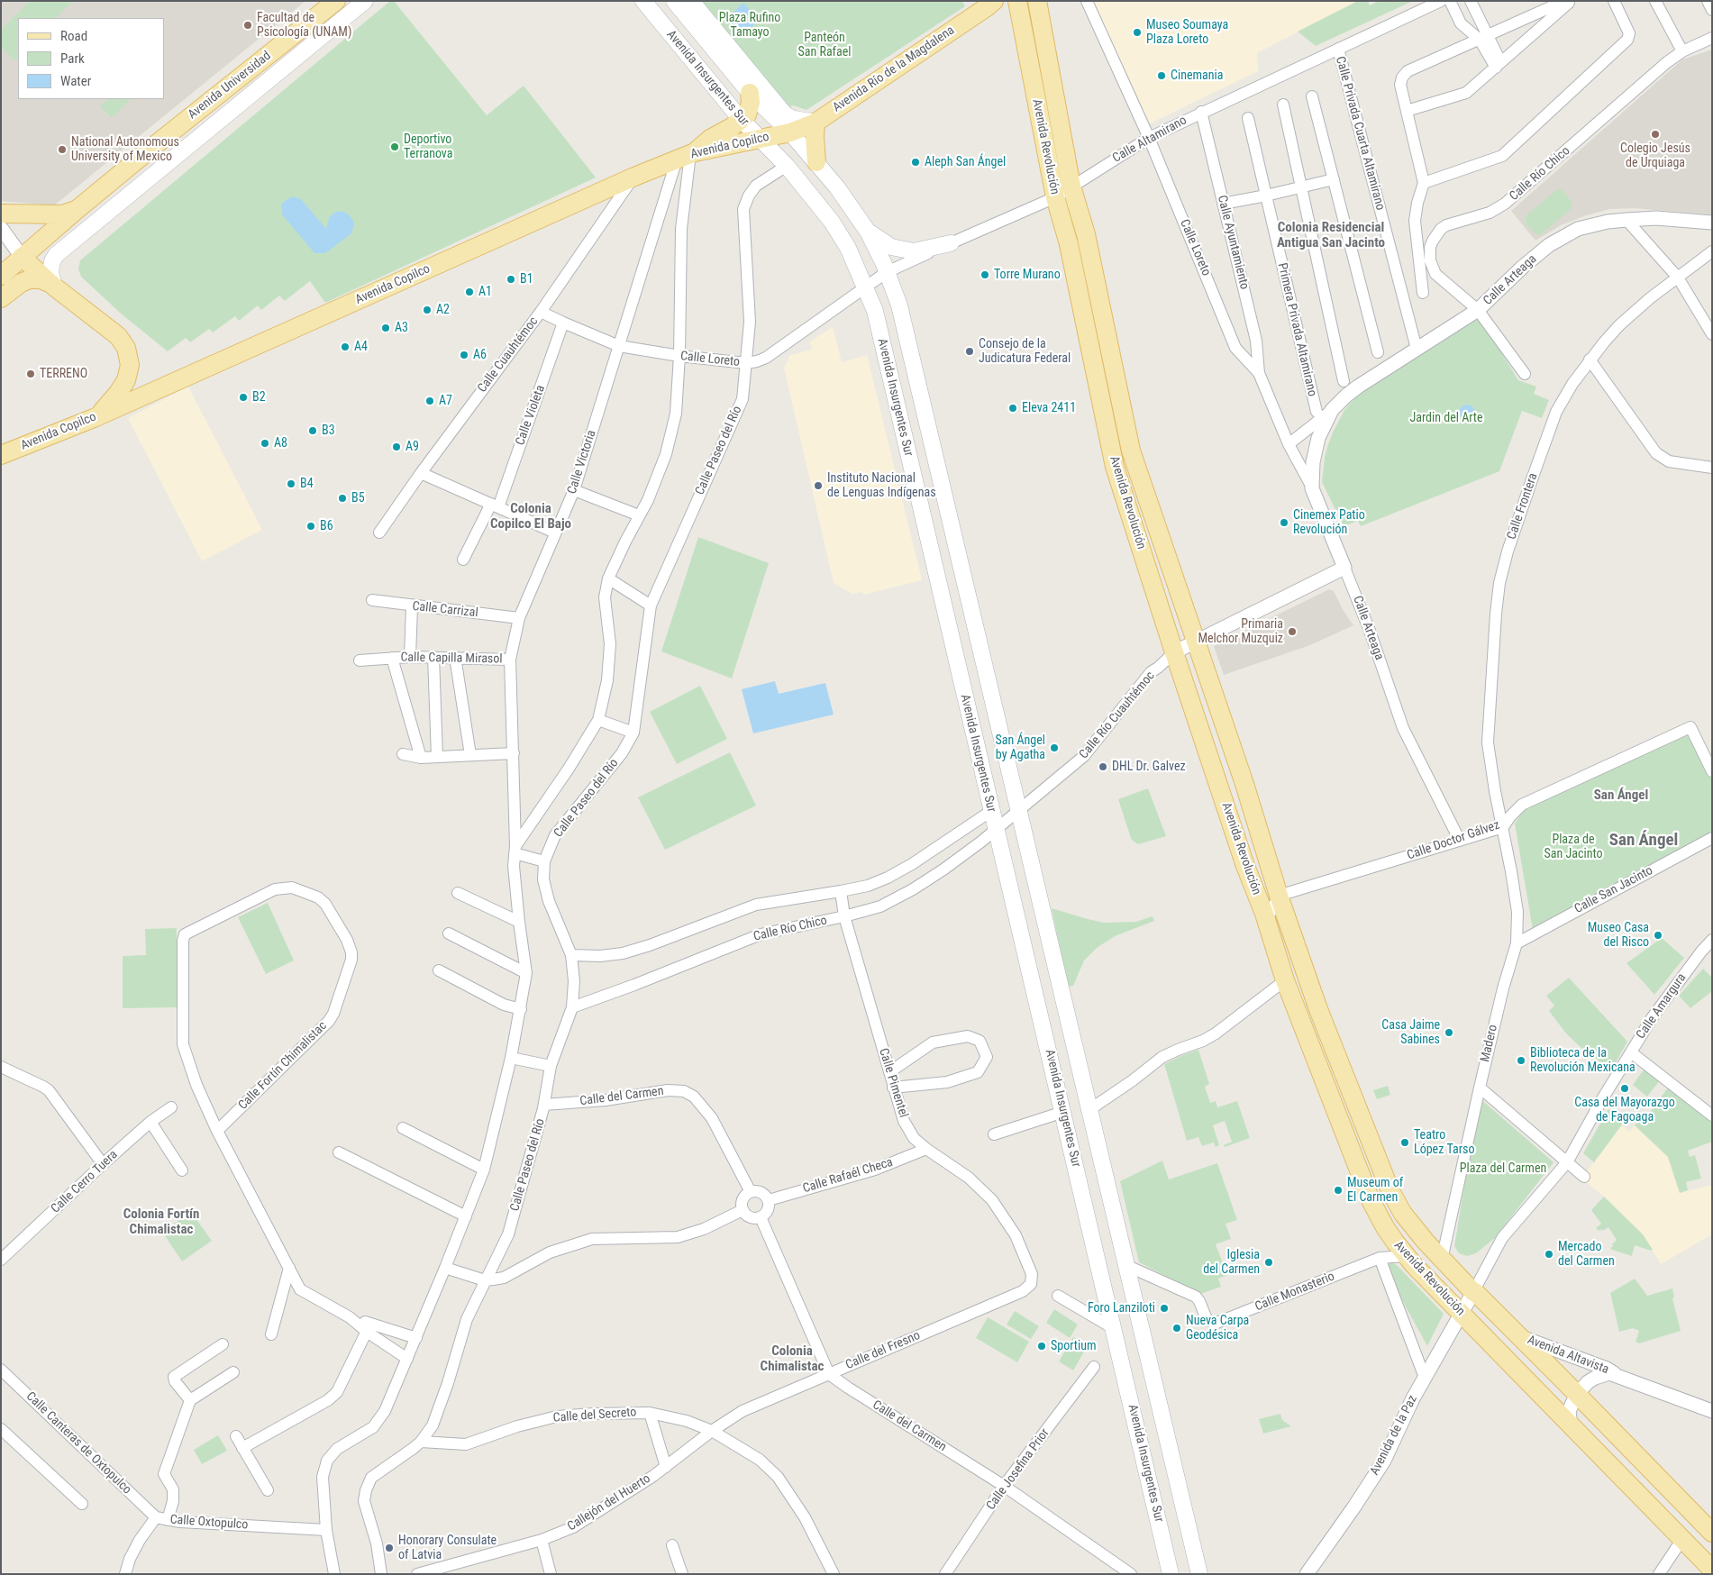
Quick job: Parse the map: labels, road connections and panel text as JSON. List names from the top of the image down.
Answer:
{
  "streets": {
    "main road": [
      "Avenida Río de la Magdalena",
      "Avenida Insurgentes Sur",
      "Avenida Universidad",
      "Avenida Copilco",
      "Avenida Revolución"
    ],
    "street": [
      "Calle Privada Cuarta Altamirano",
      "Calle Altamirano",
      "Calle Río Chico",
      "Calle Ayuntamiento",
      "Calle Loreto",
      "Calle Arteaga",
      "Primera Privada Altamirano",
      "Calle Cuauhtémoc",
      "Calle Violeta",
      "Calle Paseo del Río",
      "Calle Victoria",
      "Calle Frontera",
      "Calle Carrizal",
      "Calle Capilla Mirasol",
      "Calle Río Cuauhtémoc",
      "Calle Doctor Gálvez",
      "Calle San Jacinto",
      "Calle Amargura",
      "Madero",
      "Calle Fortín Chimalistac",
      "Calle Pimentel",
      "Calle del Carmen",
      "Calle Rafaél Checa",
      "Calle Cerro Tuera",
      "Calle Monasterio",
      "Calle del Fresno",
      "Avenida Altavista",
      "Calle del Secreto",
      "Avenida de la Paz",
      "Calle Canteras de Oxtopulco",
      "Calle Josefina Prior",
      "Callejón del Huerto",
      "Calle Oxtopulco"
    ]
  },
  "crossings": [
    ["Avenida Río de la Magdalena", "Avenida Insurgentes Sur"],
    ["Avenida Río de la Magdalena", "Avenida Copilco"],
    ["Avenida Insurgentes Sur", "Calle Altamirano"],
    ["Avenida Insurgentes Sur", "Avenida Copilco"],
    ["Avenida Insurgentes Sur", "Calle Río Chico"],
    ["Avenida Insurgentes Sur", "Calle Loreto"],
    ["Avenida Insurgentes Sur", "Calle Paseo del Río"],
    ["Avenida Insurgentes Sur", "Calle Río Cuauhtémoc"],
    ["Avenida Insurgentes Sur", "Calle Monasterio"],
    ["Calle Privada Cuarta Altamirano", "Calle Altamirano"],
    ["Calle Privada Cuarta Altamirano", "Calle Arteaga"],
    ["Calle Altamirano", "Avenida Revolución"],
    ["Calle Altamirano", "Calle Ayuntamiento"],
    ["Calle Altamirano", "Calle Loreto"],
    ["Avenida Copilco", "Calle Cuauhtémoc"],
    ["Avenida Copilco", "Calle Victoria"],
    ["Avenida Revolución", "Calle Río Cuauhtémoc"],
    ["Avenida Revolución", "Calle Doctor Gálvez"],
    ["Avenida Revolución", "Calle Amargura"],
    ["Avenida Revolución", "Madero"],
    ["Avenida Revolución", "Calle Monasterio"],
    ["Avenida Revolución", "Avenida Altavista"],
    ["Avenida Revolución", "Avenida de la Paz"],
    ["Calle Río Chico", "Calle Arteaga"],
    ["Calle Río Chico", "Calle Paseo del Río"],
    ["Calle Río Chico", "Calle Río Cuauhtémoc"],
    ["Calle Río Chico", "Calle Pimentel"],
    ["Calle Ayuntamiento", "Calle Loreto"],
    ["Calle Loreto", "Calle Arteaga"],
    ["Calle Loreto", "Calle Cuauhtémoc"],
    ["Calle Loreto", "Calle Violeta"],
    ["Calle Loreto", "Calle Paseo del Río"],
    ["Calle Loreto", "Calle Victoria"],
    ["Calle Arteaga", "Calle Río Cuauhtémoc"],
    ["Calle Arteaga", "Calle Doctor Gálvez"],
    ["Calle Paseo del Río", "Calle del Carmen"],
    ["Calle Paseo del Río", "Calle del Secreto"],
    ["Calle Victoria", "Calle Carrizal"],
    ["Calle Victoria", "Calle Capilla Mirasol"],
    ["Calle Frontera", "Calle Doctor Gálvez"],
    ["Calle Frontera", "Madero"],
    ["Calle Doctor Gálvez", "Madero"],
    ["Calle San Jacinto", "Madero"],
    ["Calle Amargura", "Avenida de la Paz"],
    ["Calle Pimentel", "Calle Rafaél Checa"],
    ["Calle Pimentel", "Calle del Fresno"],
    ["Calle del Carmen", "Calle Rafaél Checa"],
    ["Calle del Carmen", "Calle del Fresno"],
    ["Calle del Carmen", "Calle Josefina Prior"],
    ["Calle del Fresno", "Calle del Secreto"],
    ["Calle del Fresno", "Callejón del Huerto"],
    ["Calle del Secreto", "Callejón del Huerto"],
    ["Calle Canteras de Oxtopulco", "Calle Oxtopulco"]
  ],
  "districts": [
    "Colonia Residencial Antigua San Jacinto",
    "Colonia Copilco El Bajo",
    "San Ángel",
    "San Ángel",
    "Colonia Fortín Chimalistac",
    "Colonia Chimalistac"
  ],
  "parks": [
    "Plaza Rufino Tamayo",
    "Panteón San Rafael",
    "Jardin del Arte",
    "Plaza de San Jacinto",
    "Plaza del Carmen"
  ],
  "places": [
    "Facultad de Psicología (UNAM)",
    "Museo Soumaya Plaza Loreto",
    "Cinemania",
    "Colegio Jesús de Urquiaga",
    "Deportivo Terranova",
    "National Autonomous University of Mexico",
    "Aleph San Ángel",
    "Torre Murano",
    "B1",
    "A1",
    "A2",
    "A3",
    "A4",
    "Consejo de la Judicatura Federal",
    "A6",
    "TERRENO",
    "B2",
    "A7",
    "Eleva 2411",
    "B3",
    "A8",
    "A9",
    "B4",
    "Instituto Nacional de Lenguas Indígenas",
    "B5",
    "Cinemex Patio Revolución",
    "B6",
    "Primaria Melchor Muzquiz",
    "San Ángel by Agatha",
    "DHL Dr. Galvez",
    "Museo Casa del Risco",
    "Casa Jaime Sabines",
    "Biblioteca de la Revolución Mexicana",
    "Casa del Mayorazgo de Fagoaga",
    "Teatro López Tarso",
    "Museum of El Carmen",
    "Mercado del Carmen",
    "Iglesia del Carmen",
    "Foro Lanziloti",
    "Nueva Carpa Geodésica",
    "Sportium",
    "Honorary Consulate of Latvia"
  ],
  "legend": ["Road", "Park", "Water"]
}
